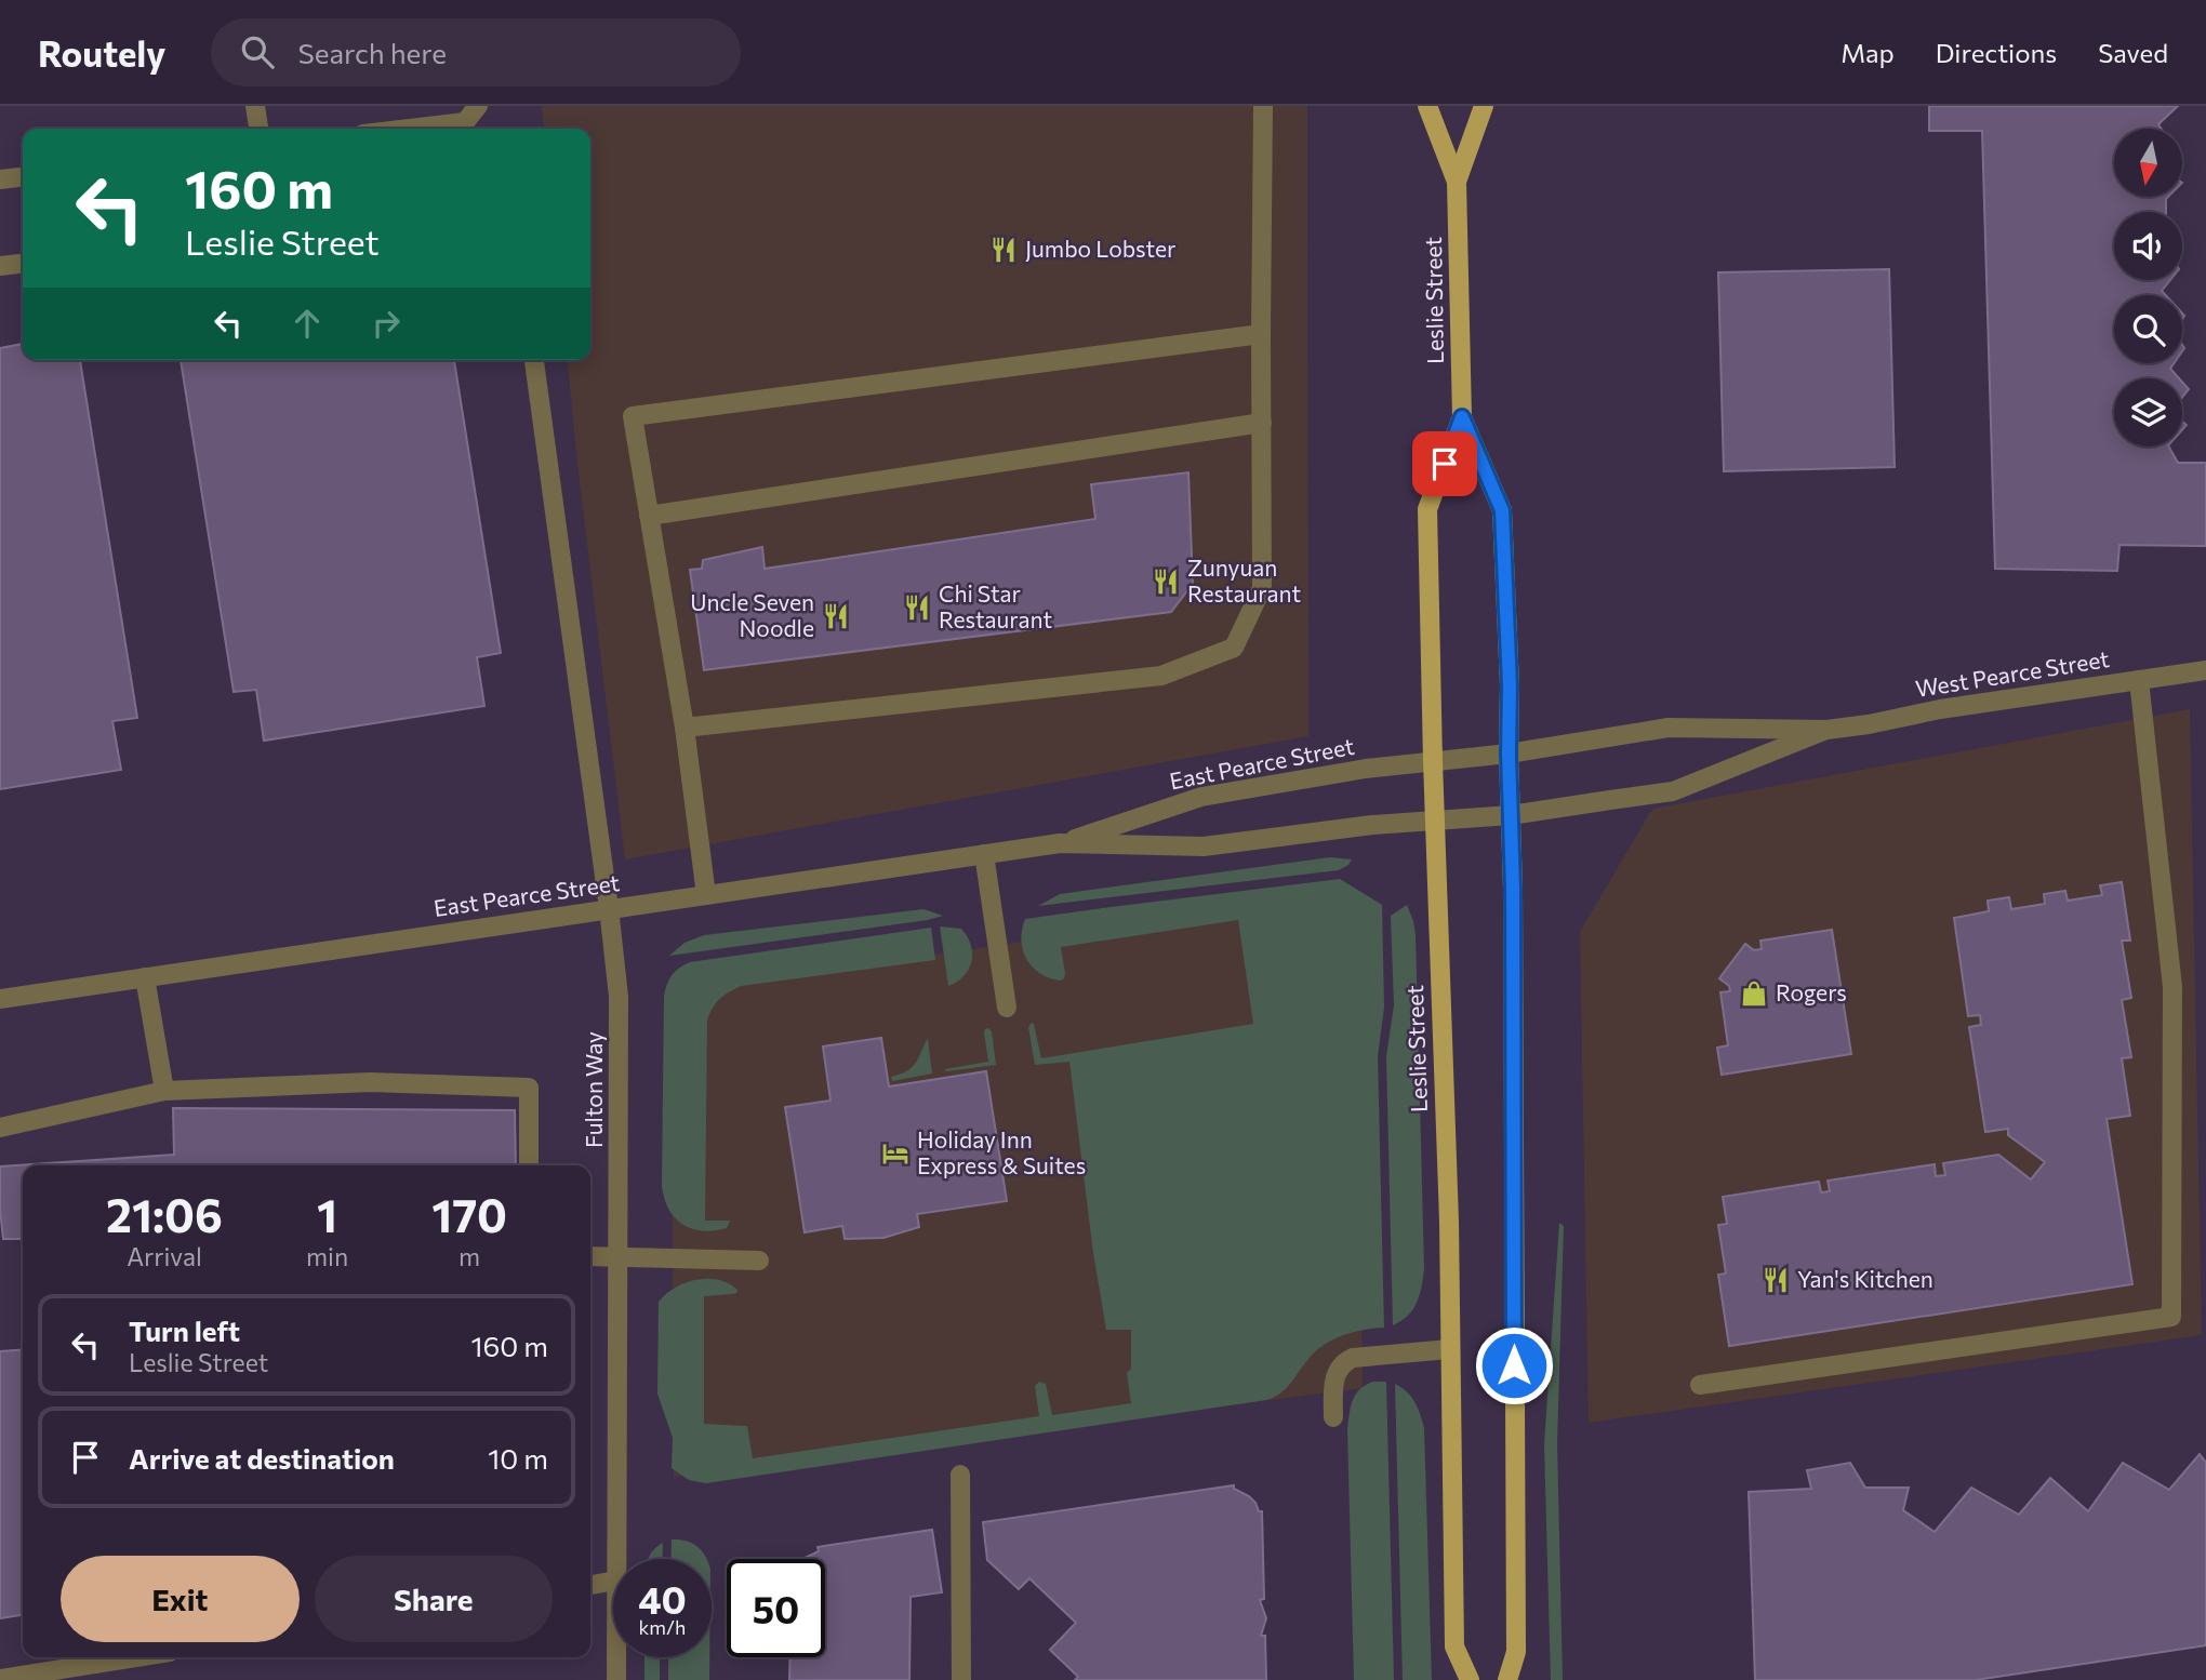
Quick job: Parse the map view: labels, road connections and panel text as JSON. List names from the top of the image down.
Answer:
{
  "streets": {
    "main road": ["Leslie Street"],
    "street": ["West Pearce Street", "East Pearce Street", "Fulton Way"]
  },
  "crossings": [
    ["Leslie Street", "West Pearce Street"],
    ["Leslie Street", "East Pearce Street"],
    ["West Pearce Street", "East Pearce Street"],
    ["East Pearce Street", "Fulton Way"]
  ],
  "places": {
    "restaurant": [
      "Jumbo Lobster",
      "Zunyuan Restaurant",
      "Chi Star Restaurant",
      "Uncle Seven Noodle",
      "Yan's Kitchen"
    ],
    "shop": ["Rogers"],
    "hotel": ["Holiday Inn Express & Suites"]
  },
  "north": "bottom",
  "page": {
    "header": "Routely",
    "search": "Search here",
    "nav": ["Map", "Directions", "Saved"],
    "turn": ["160 m", "Leslie Street"],
    "eta": [
      "21:06",
      "Arrival",
      "1",
      "min",
      "170",
      "m"
    ],
    "list": [
      {
        "name": "Turn left",
        "note": "Leslie Street",
        "value": "160 m"
      },
      {
        "name": "Arrive at destination",
        "value": "10 m"
      }
    ],
    "buttons": ["Exit", "Share"],
    "speed": "40 km/h",
    "limit": "50"
  }
}
